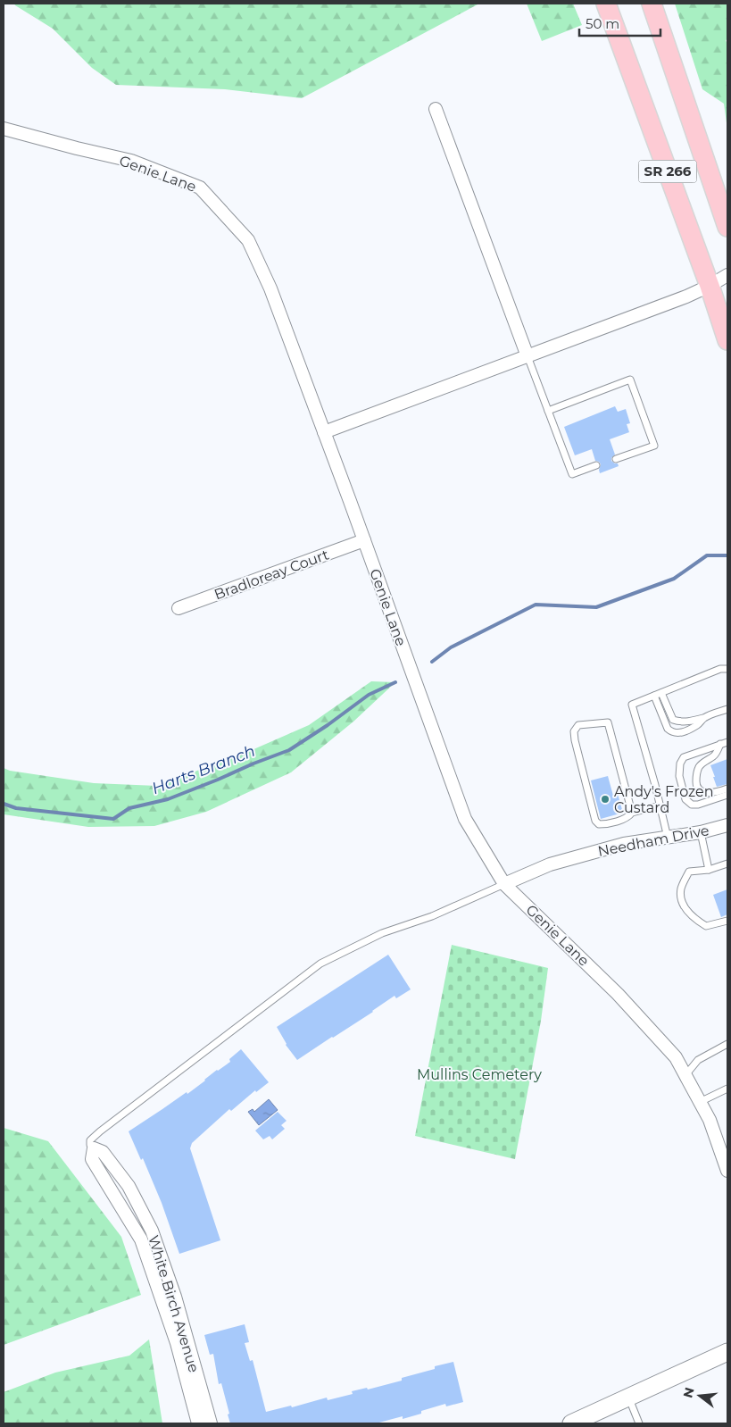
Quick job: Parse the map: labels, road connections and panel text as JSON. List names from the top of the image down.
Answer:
{
  "streets": {
    "main road": ["SR 266"],
    "street": [
      "Genie Lane",
      "Bradloreay Court",
      "Needham Drive",
      "White Birch Avenue"
    ]
  },
  "crossings": [
    ["Genie Lane", "Bradloreay Court"],
    ["Genie Lane", "Needham Drive"]
  ],
  "water": ["Harts Branch"],
  "parks": ["Mullins Cemetery"],
  "places": ["Andy's Frozen Custard"],
  "scale_bar": "50 m",
  "north": "left"
}
